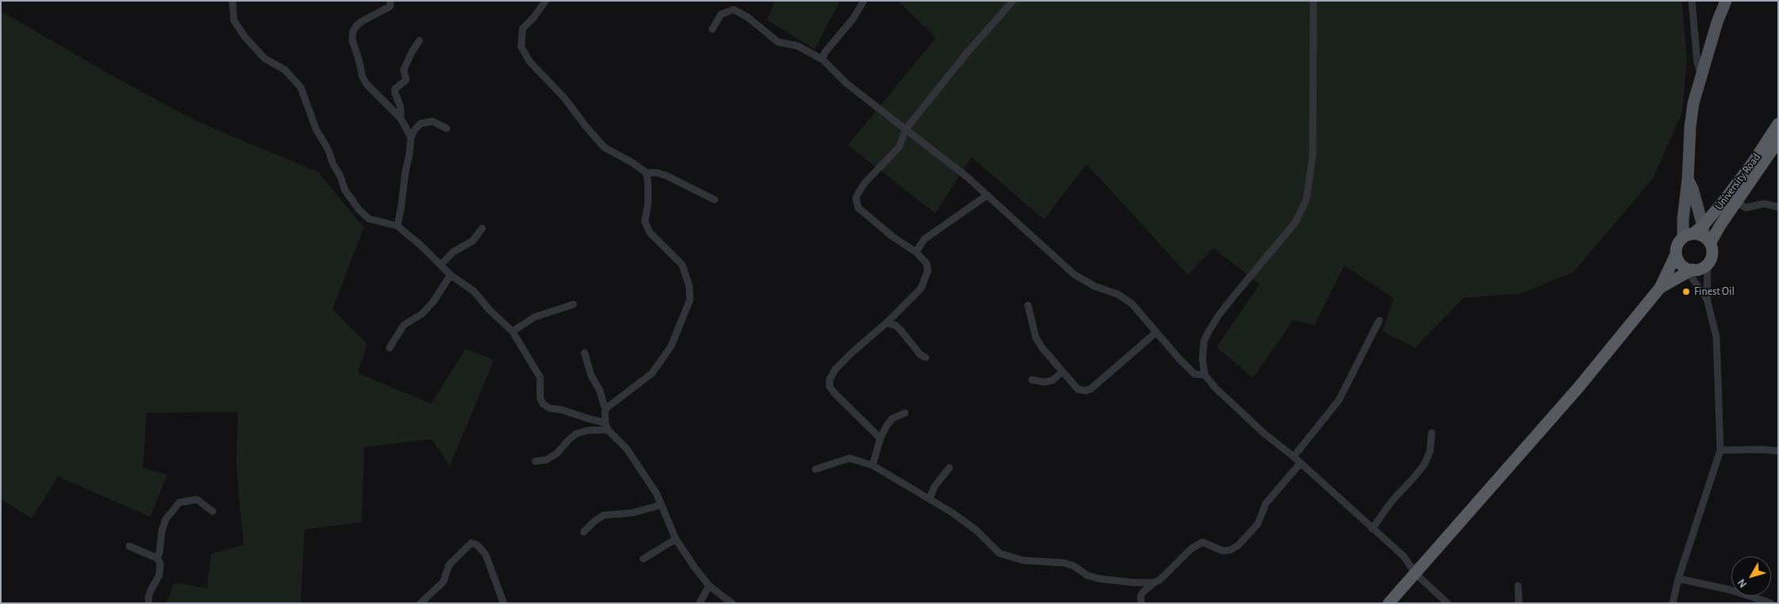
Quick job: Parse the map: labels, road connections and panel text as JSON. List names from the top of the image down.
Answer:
{
  "streets": {
    "highway": ["University Road"]
  },
  "places": ["Finest Oil"],
  "north": "bottom left"
}
